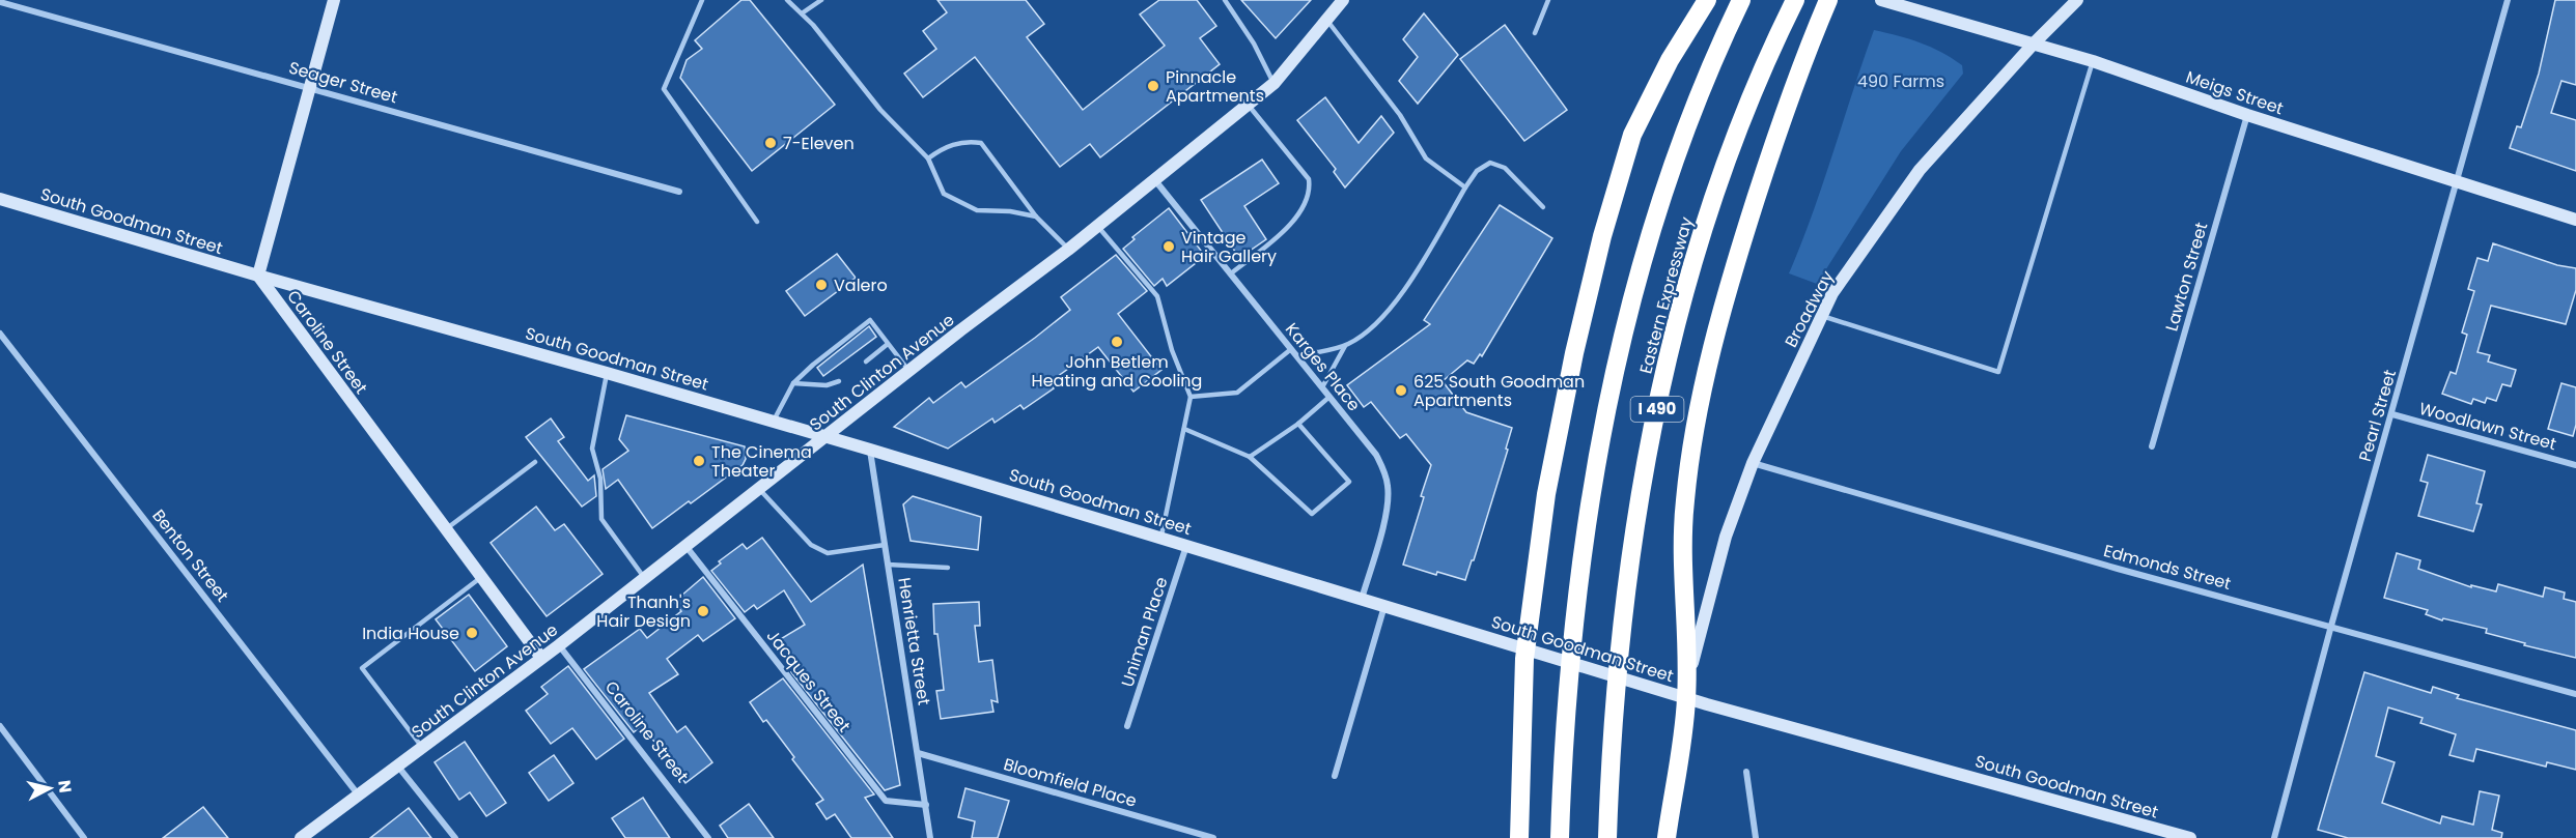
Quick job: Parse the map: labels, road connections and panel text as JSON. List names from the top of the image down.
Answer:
{
  "streets": {
    "highway": ["Eastern Expressway", "I 490"],
    "street": [
      "Seager Street",
      "Meigs Street",
      "South Goodman Street",
      "Lawton Street",
      "Broadway",
      "Caroline Street",
      "Karges Place",
      "South Clinton Avenue",
      "Pearl Street",
      "Woodlawn Street",
      "Benton Street",
      "Edmonds Street",
      "Uniman Place",
      "Henrietta Street",
      "Jacques Street",
      "Bloomfield Place"
    ]
  },
  "crossings": [
    ["Meigs Street", "Lawton Street"],
    ["Meigs Street", "Broadway"],
    ["Meigs Street", "Pearl Street"],
    ["South Goodman Street", "Broadway"],
    ["South Goodman Street", "Caroline Street"],
    ["South Goodman Street", "Karges Place"],
    ["South Goodman Street", "South Clinton Avenue"],
    ["South Goodman Street", "Uniman Place"],
    ["South Goodman Street", "Henrietta Street"],
    ["Broadway", "Edmonds Street"],
    ["Caroline Street", "South Clinton Avenue"],
    ["Karges Place", "South Clinton Avenue"],
    ["South Clinton Avenue", "Benton Street"],
    ["South Clinton Avenue", "Jacques Street"],
    ["Pearl Street", "Woodlawn Street"],
    ["Pearl Street", "Edmonds Street"],
    ["Henrietta Street", "Jacques Street"],
    ["Henrietta Street", "Bloomfield Place"]
  ],
  "parks": ["490 Farms"],
  "places": [
    "Pinnacle Apartments",
    "7-Eleven",
    "Vintage Hair Gallery",
    "Valero",
    "John Betlem Heating and Cooling",
    "625 South Goodman Apartments",
    "The Cinema Theater",
    "Thanh's Hair Design",
    "India House"
  ],
  "north": "right"
}
